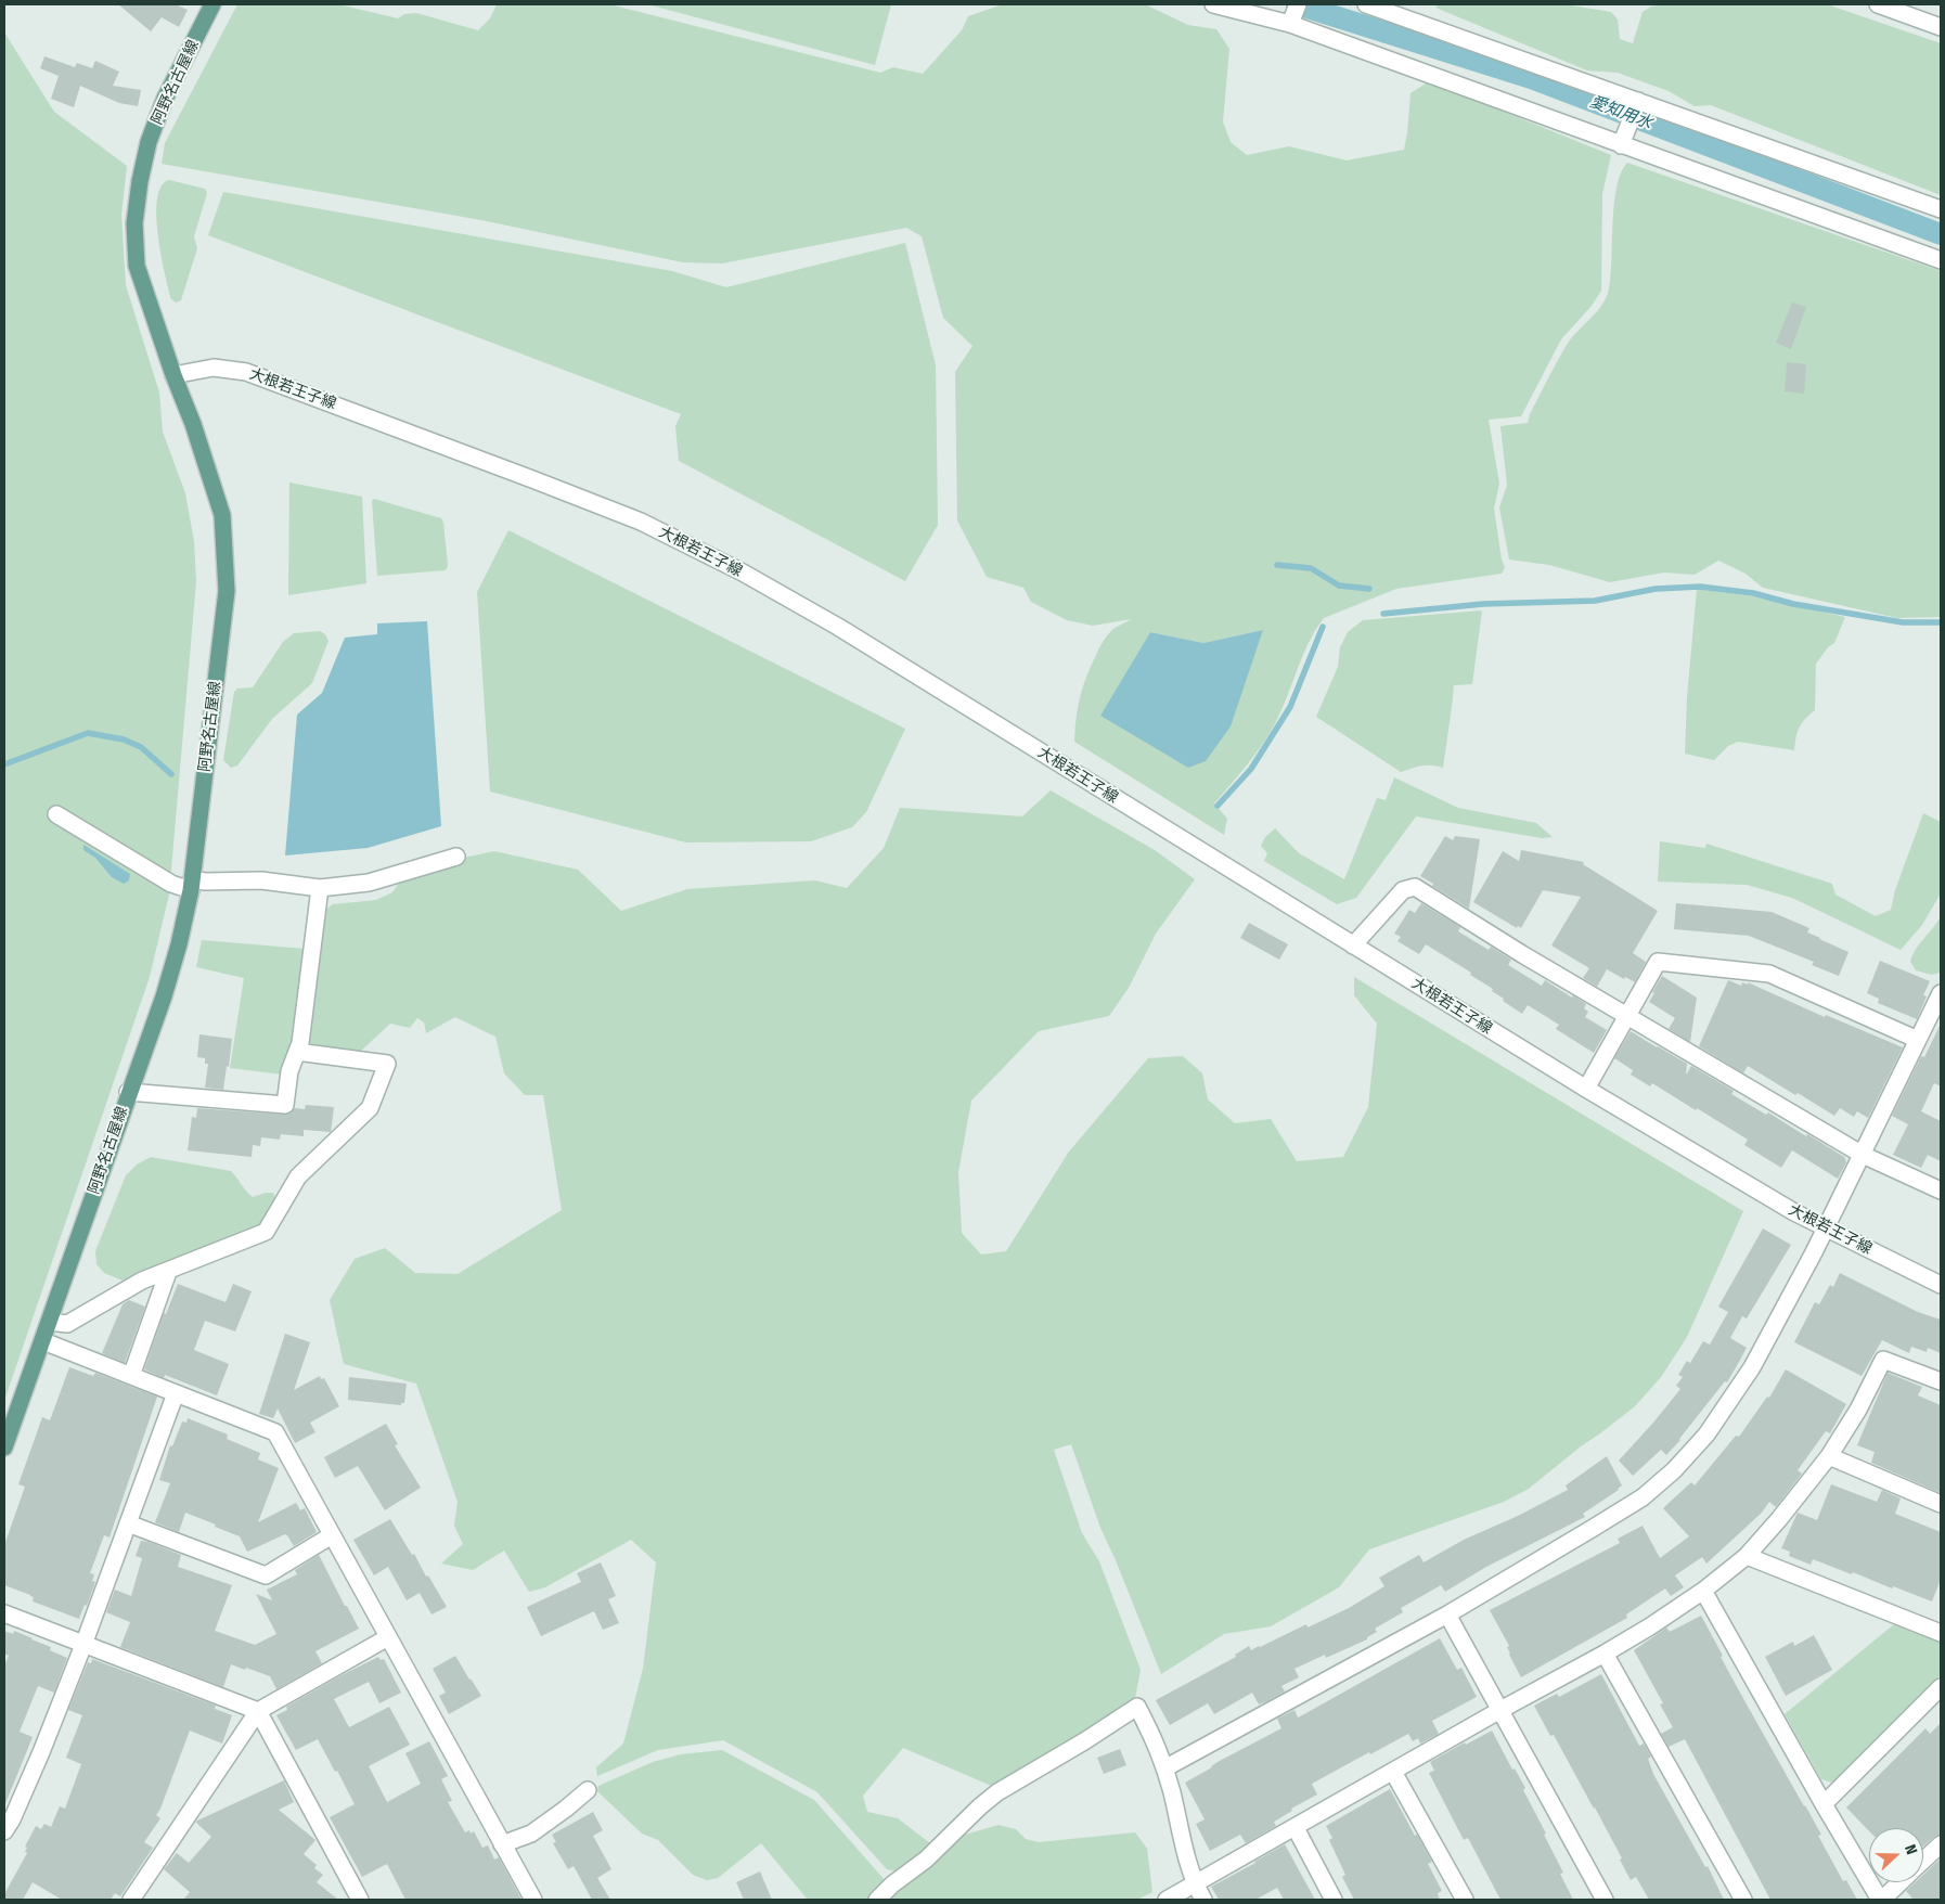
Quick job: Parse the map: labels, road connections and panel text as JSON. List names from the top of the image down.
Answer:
{
  "streets": {
    "main road": ["阿野名古屋線"],
    "street": ["大根若王子線"]
  },
  "crossings": [
    ["阿野名古屋線", "大根若王子線"]
  ],
  "water": ["愛知用水"],
  "north": "right"
}
